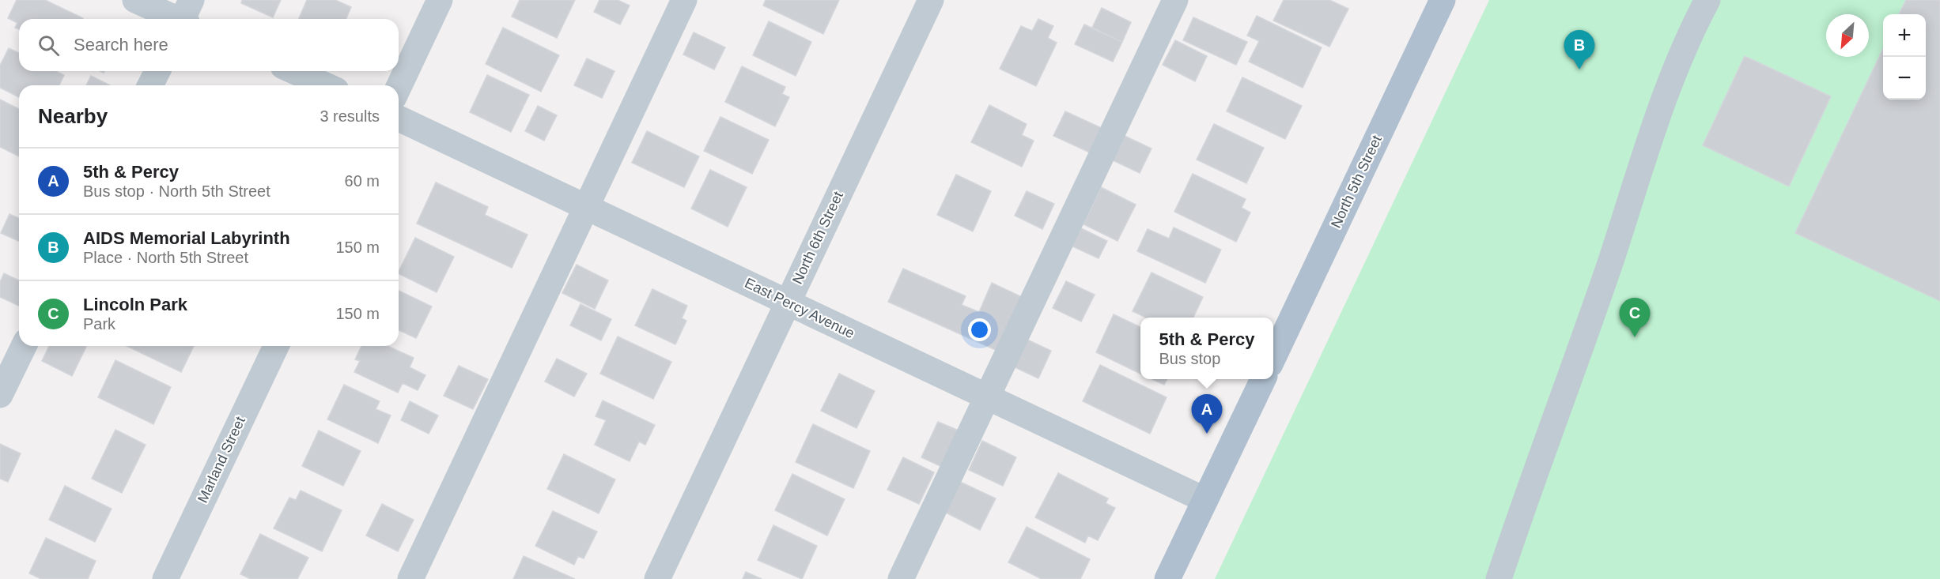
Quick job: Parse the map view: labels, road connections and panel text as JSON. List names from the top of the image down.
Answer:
{
  "streets": {
    "main road": ["North 5th Street"],
    "street": ["North 6th Street", "East Percy Avenue", "Marland Street"]
  },
  "crossings": [
    ["North 6th Street", "East Percy Avenue"]
  ],
  "north": "bottom left",
  "page": {
    "map_buttons": ["+", "−"],
    "search": "Search here",
    "pins": ["B", "C", "A"],
    "heading": ["Nearby", "3 results"],
    "list": [
      {
        "mark": "A",
        "name": "5th & Percy",
        "note": "Bus stop · North 5th Street",
        "value": "60 m"
      },
      {
        "mark": "B",
        "name": "AIDS Memorial Labyrinth",
        "note": "Place · North 5th Street",
        "value": "150 m"
      },
      {
        "mark": "C",
        "name": "Lincoln Park",
        "note": "Park",
        "value": "150 m"
      }
    ],
    "popup": ["5th & Percy", "Bus stop"]
  }
}
